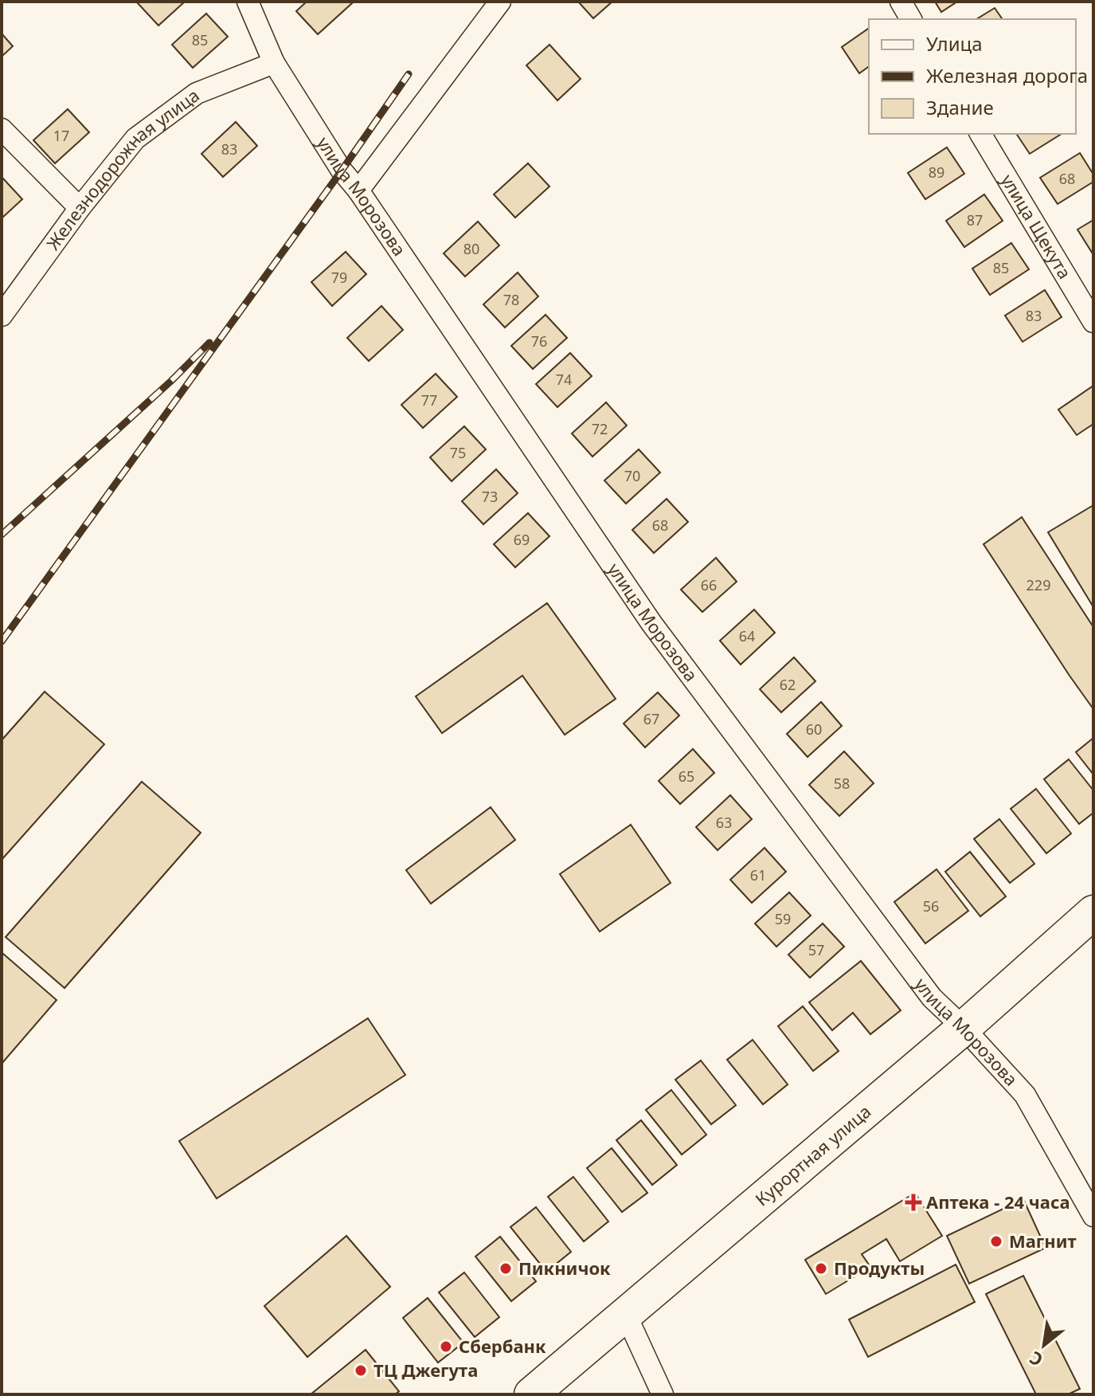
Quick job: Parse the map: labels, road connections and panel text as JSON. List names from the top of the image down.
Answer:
{
  "streets": {
    "main road": ["Курортная улица"],
    "street": ["Железнодорожная улица", "улица Морозова", "улица Щекута"]
  },
  "crossings": [
    ["Железнодорожная улица", "улица Морозова"],
    ["улица Морозова", "Курортная улица"]
  ],
  "places": {
    "health": ["Аптека - 24 часа"],
    "other": [
      "Магнит",
      "Пикничок",
      "Продукты",
      "Сбербанк",
      "ТЦ Джегута"
    ]
  },
  "house_numbers": [
    "85",
    "17",
    "83",
    "89",
    "68",
    "87",
    "80",
    "85",
    "79",
    "78",
    "83",
    "76",
    "74",
    "77",
    "72",
    "75",
    "70",
    "73",
    "68",
    "69",
    "66",
    "229",
    "64",
    "62",
    "67",
    "60",
    "65",
    "58",
    "63",
    "61",
    "56",
    "59",
    "57"
  ],
  "legend": ["Улица", "Железная дорога", "Здание"],
  "north": "bottom left"
}
